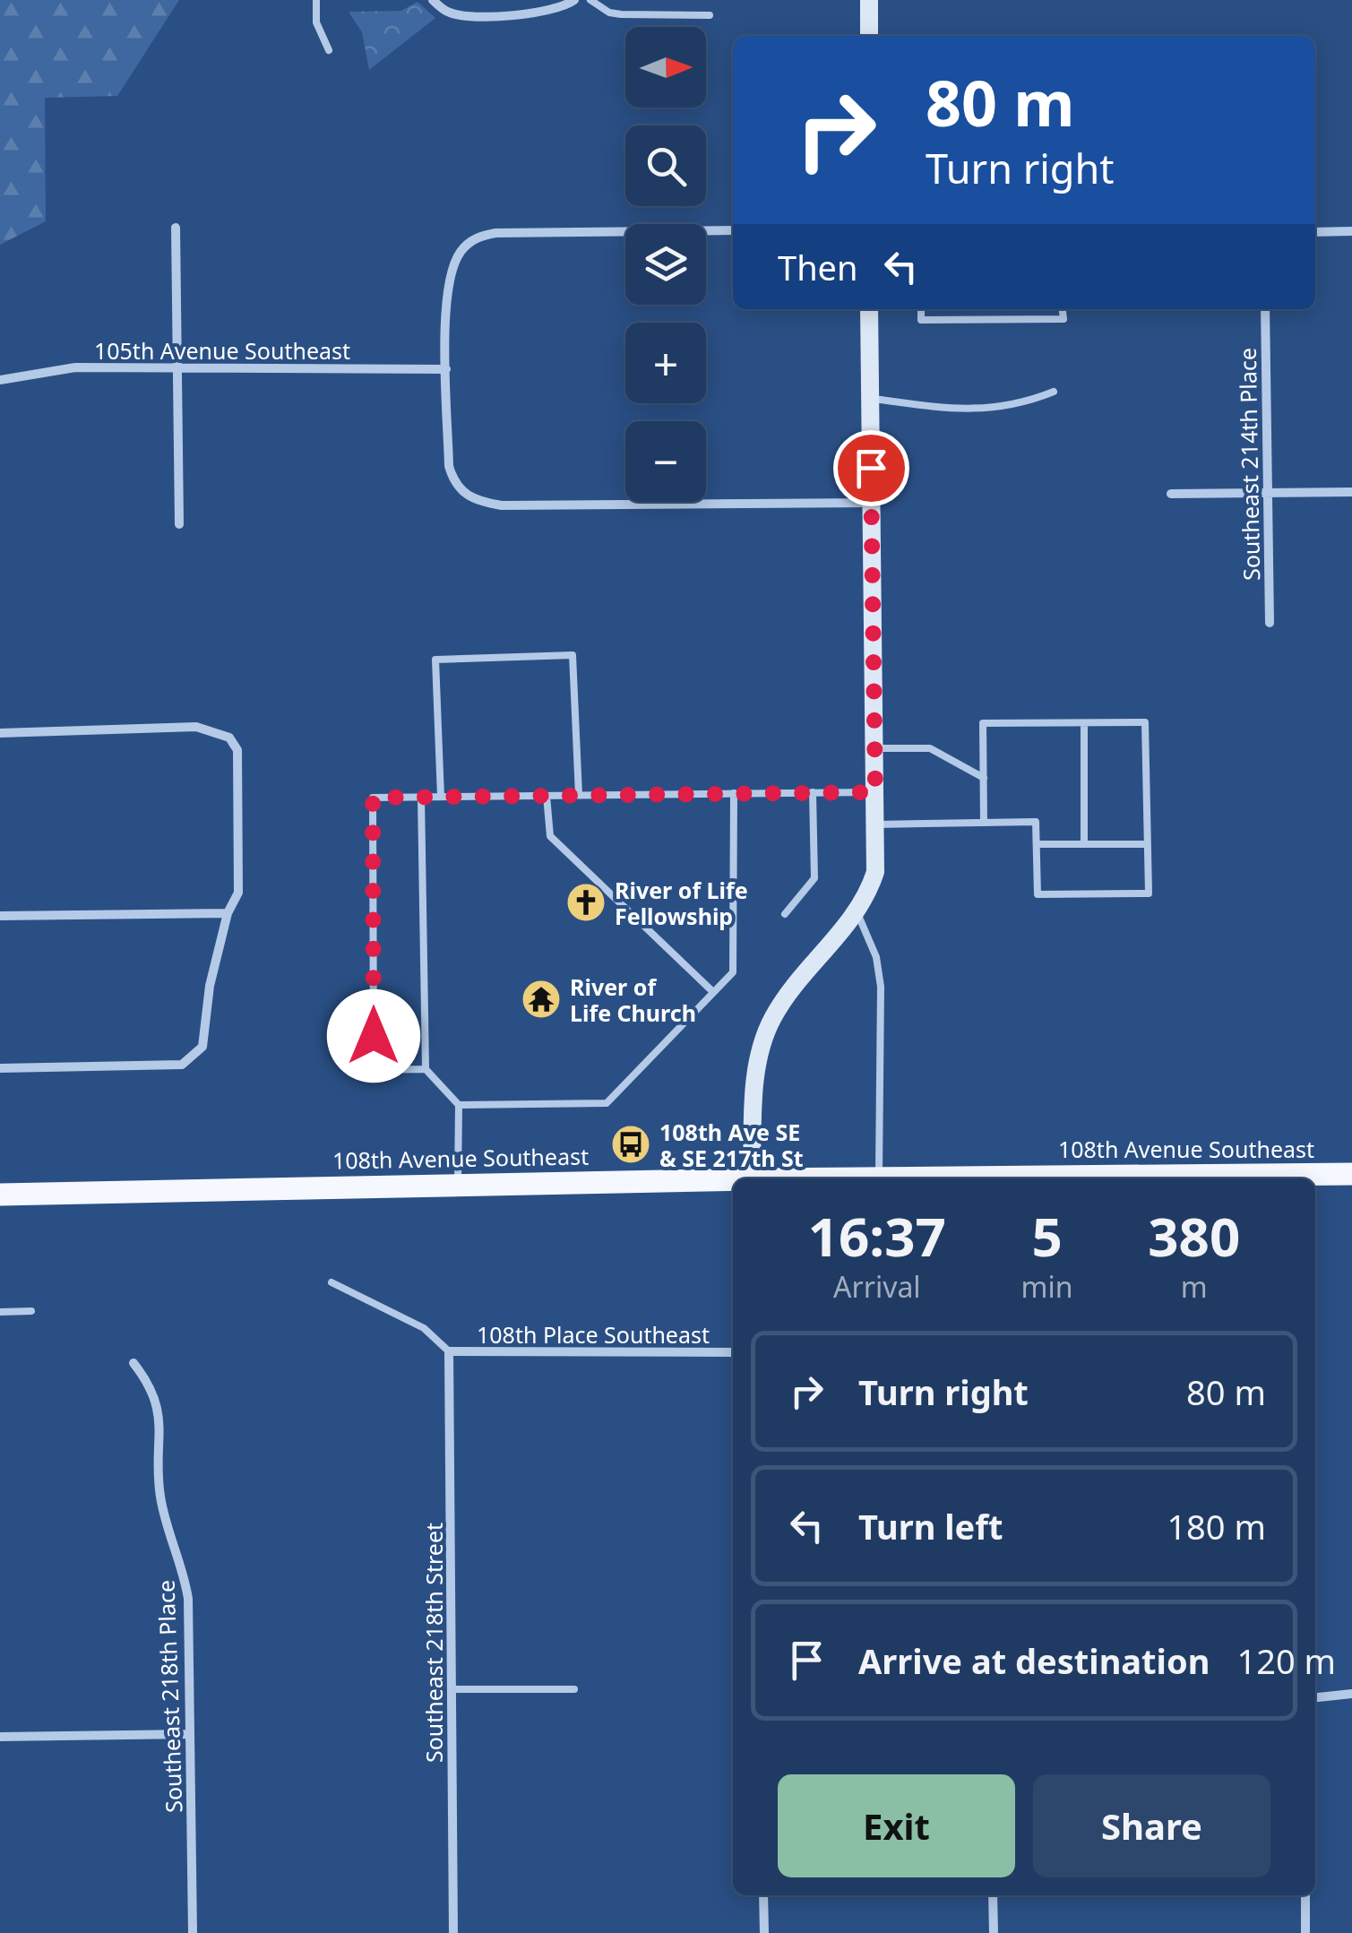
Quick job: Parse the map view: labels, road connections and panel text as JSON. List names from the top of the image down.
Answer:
{
  "streets": {
    "main road": ["108th Avenue Southeast"],
    "street": [
      "105th Avenue Southeast",
      "Southeast 214th Place",
      "108th Place Southeast",
      "Southeast 218th Street",
      "Southeast 218th Place"
    ]
  },
  "crossings": [
    ["108th Place Southeast", "Southeast 218th Street"]
  ],
  "places": {
    "church": ["River of Life Fellowship"],
    "temple": ["River of Life Church"],
    "bus stop": ["108th Ave SE & SE 217th St"]
  },
  "north": "right",
  "page": {
    "map_buttons": ["+", "−"],
    "turn": ["80 m", "Turn right"],
    "then": "Then",
    "eta": [
      "16:37",
      "Arrival",
      "5",
      "min",
      "380",
      "m"
    ],
    "list": [
      {
        "name": "Turn right",
        "value": "80 m"
      },
      {
        "name": "Turn left",
        "value": "180 m"
      },
      {
        "name": "Arrive at destination",
        "value": "120 m"
      }
    ],
    "buttons": ["Exit", "Share"]
  }
}
